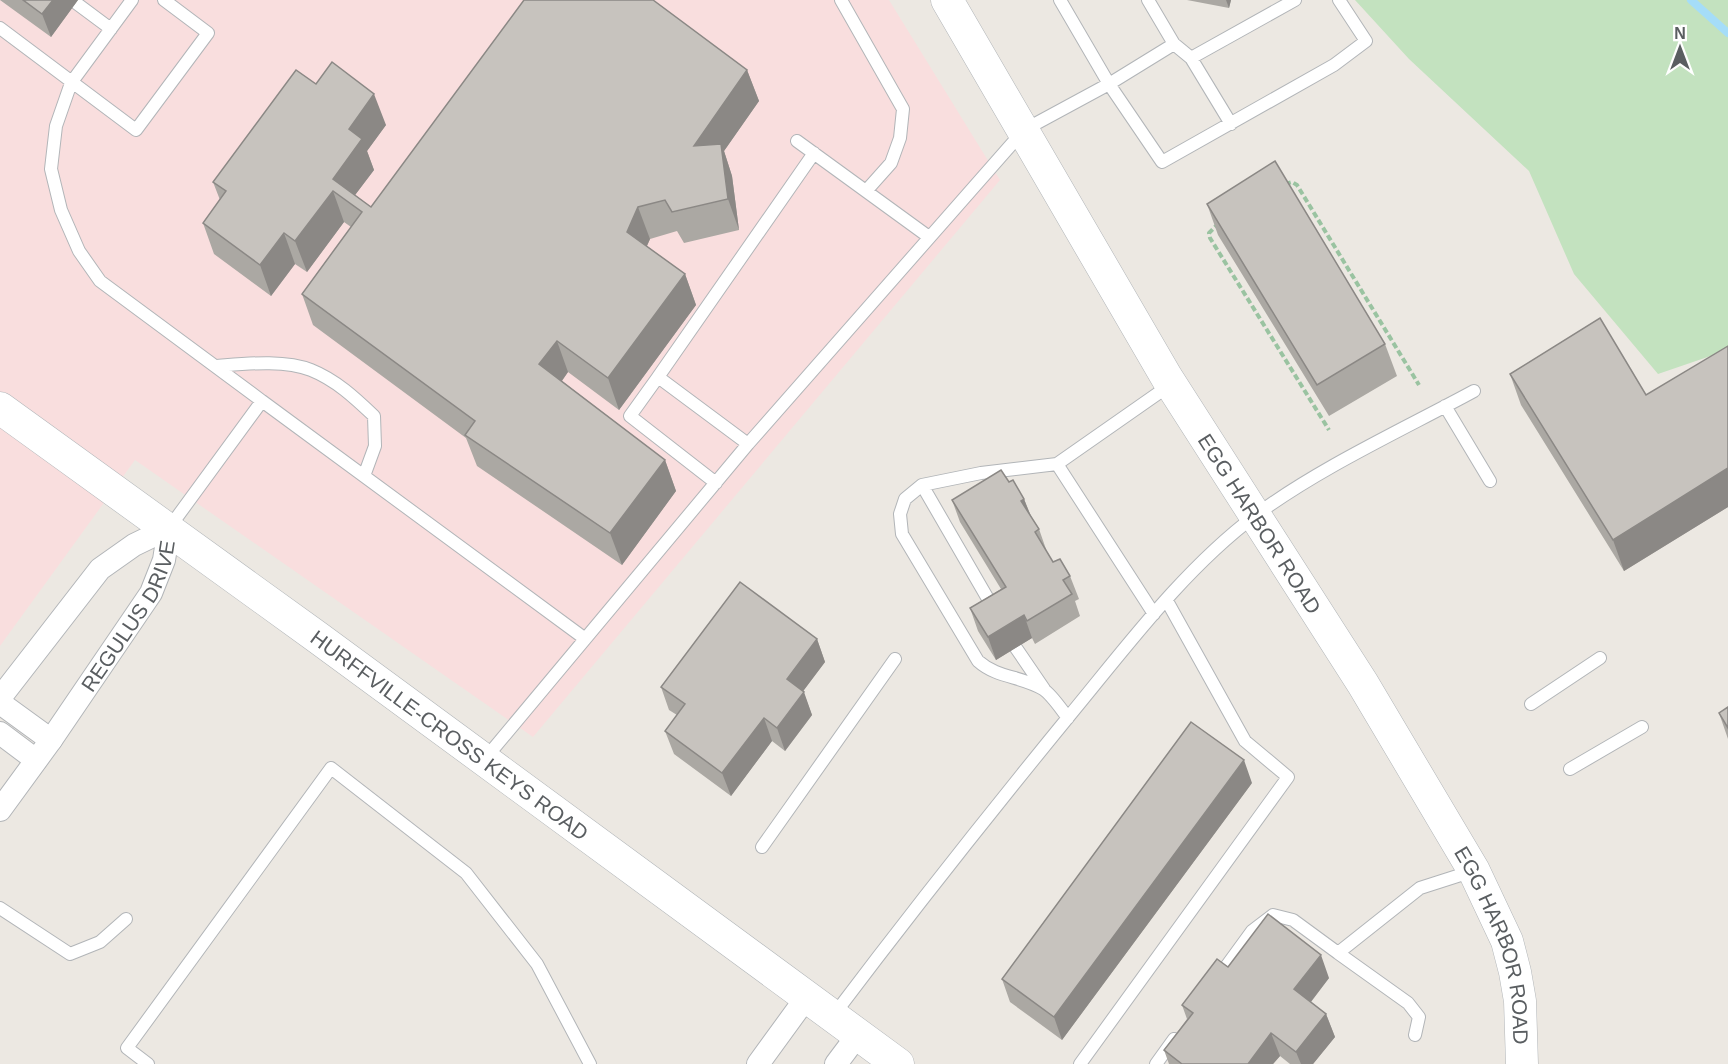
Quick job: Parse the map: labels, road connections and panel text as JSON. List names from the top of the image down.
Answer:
{
  "streets": {
    "main road": ["EGG HARBOR ROAD", "HURFFVILLE-CROSS KEYS ROAD"],
    "street": ["REGULUS DRIVE"]
  },
  "crossings": [
    ["REGULUS DRIVE", "HURFFVILLE-CROSS KEYS ROAD"]
  ],
  "north": "top"
}
